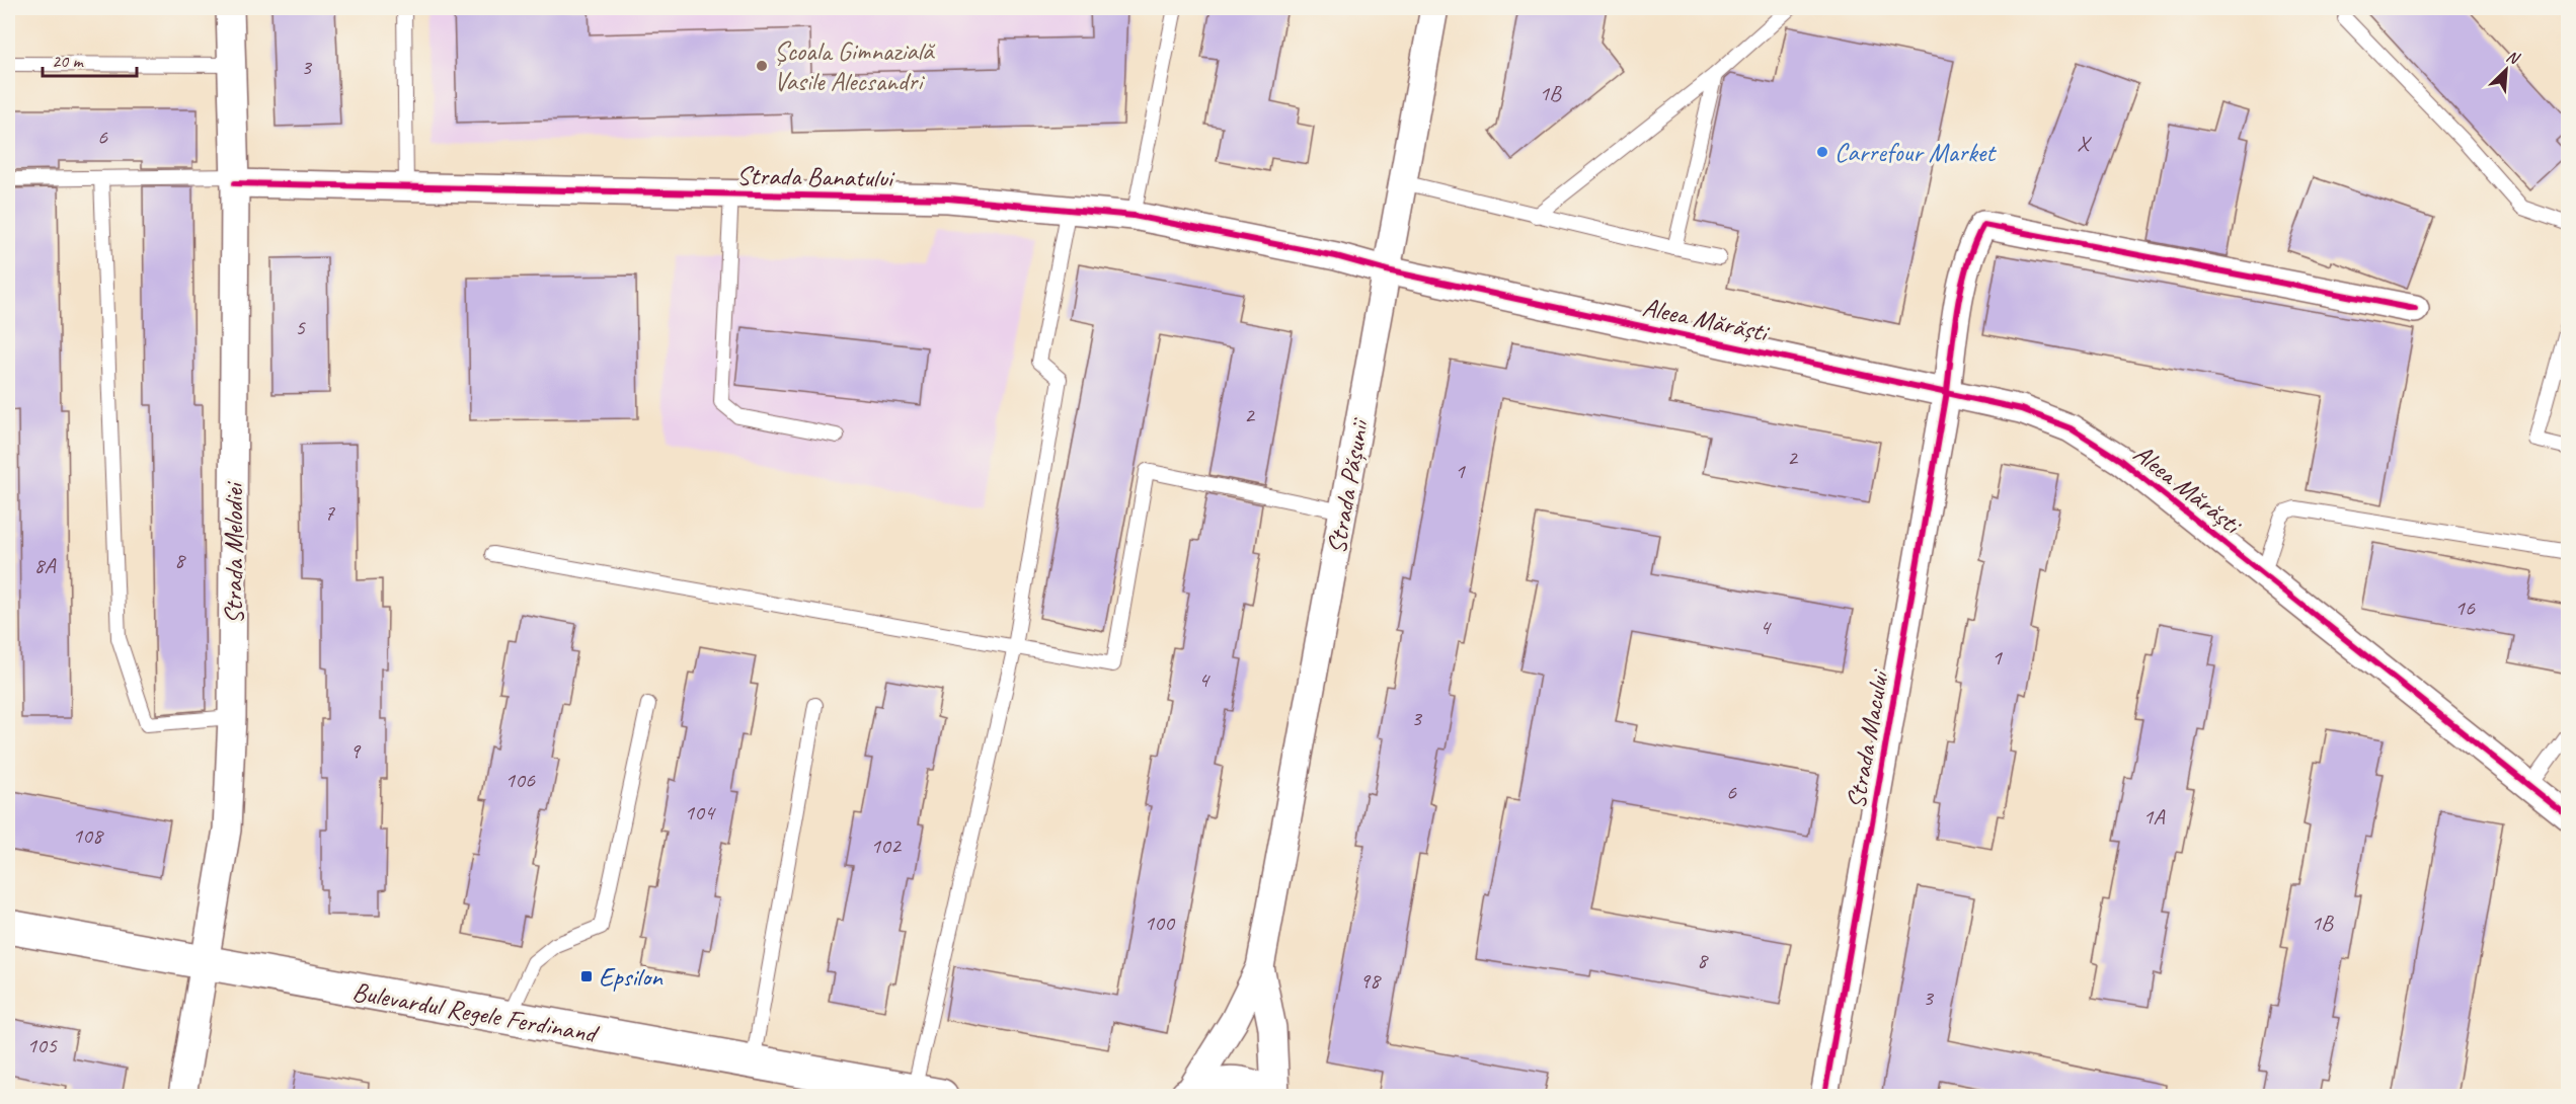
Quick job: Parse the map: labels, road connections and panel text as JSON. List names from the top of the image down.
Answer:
{
  "streets": {
    "main road": ["Bulevardul Regele Ferdinand"],
    "street": [
      "Strada Banatului",
      "Aleea Mărăști",
      "Strada Pășunii",
      "Strada Melodiei",
      "Strada Macului"
    ]
  },
  "crossings": [
    ["Strada Banatului", "Aleea Mărăști"],
    ["Strada Banatului", "Strada Pășunii"],
    ["Strada Banatului", "Strada Melodiei"],
    ["Aleea Mărăști", "Strada Pășunii"],
    ["Aleea Mărăști", "Strada Macului"],
    ["Strada Melodiei", "Bulevardul Regele Ferdinand"]
  ],
  "places": {
    "other": ["Școala Gimnazială Vasile Alecsandri", "Carrefour Market"],
    "transit": ["Epsilon"]
  },
  "house_numbers": [
    "3",
    "1B",
    "6",
    "X",
    "5",
    "2",
    "2",
    "1",
    "7",
    "8",
    "8A",
    "16",
    "4",
    "1",
    "4",
    "3",
    "9",
    "106",
    "6",
    "104",
    "1A",
    "108",
    "102",
    "100",
    "1B",
    "8",
    "98",
    "3",
    "105"
  ],
  "scale_bar": "20 m",
  "north": "top right"
}
